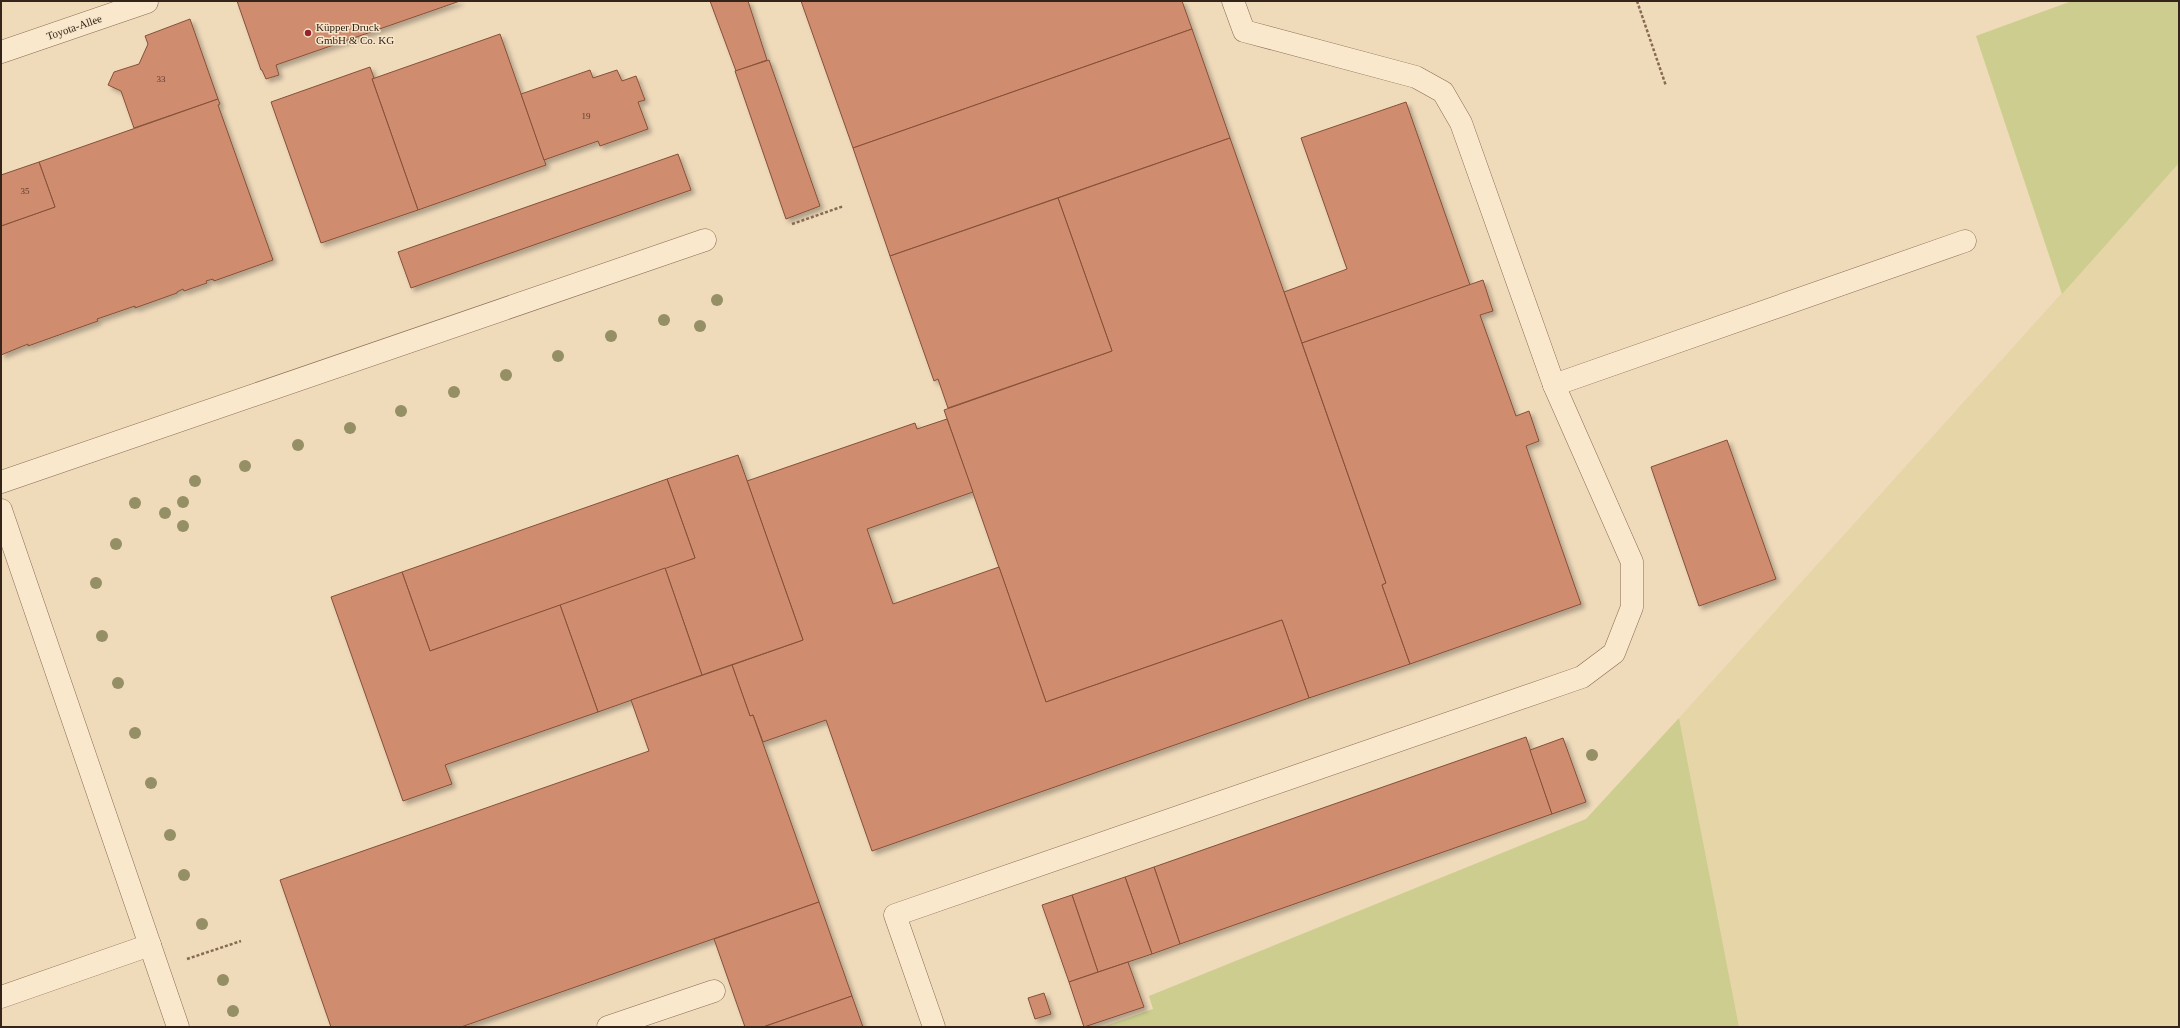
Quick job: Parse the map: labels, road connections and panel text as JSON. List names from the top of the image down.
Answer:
{
  "streets": {
    "street": ["Toyota-Allee"]
  },
  "places": ["Küpper Druck GmbH & Co. KG"],
  "house_numbers": ["33", "19", "35"]
}
